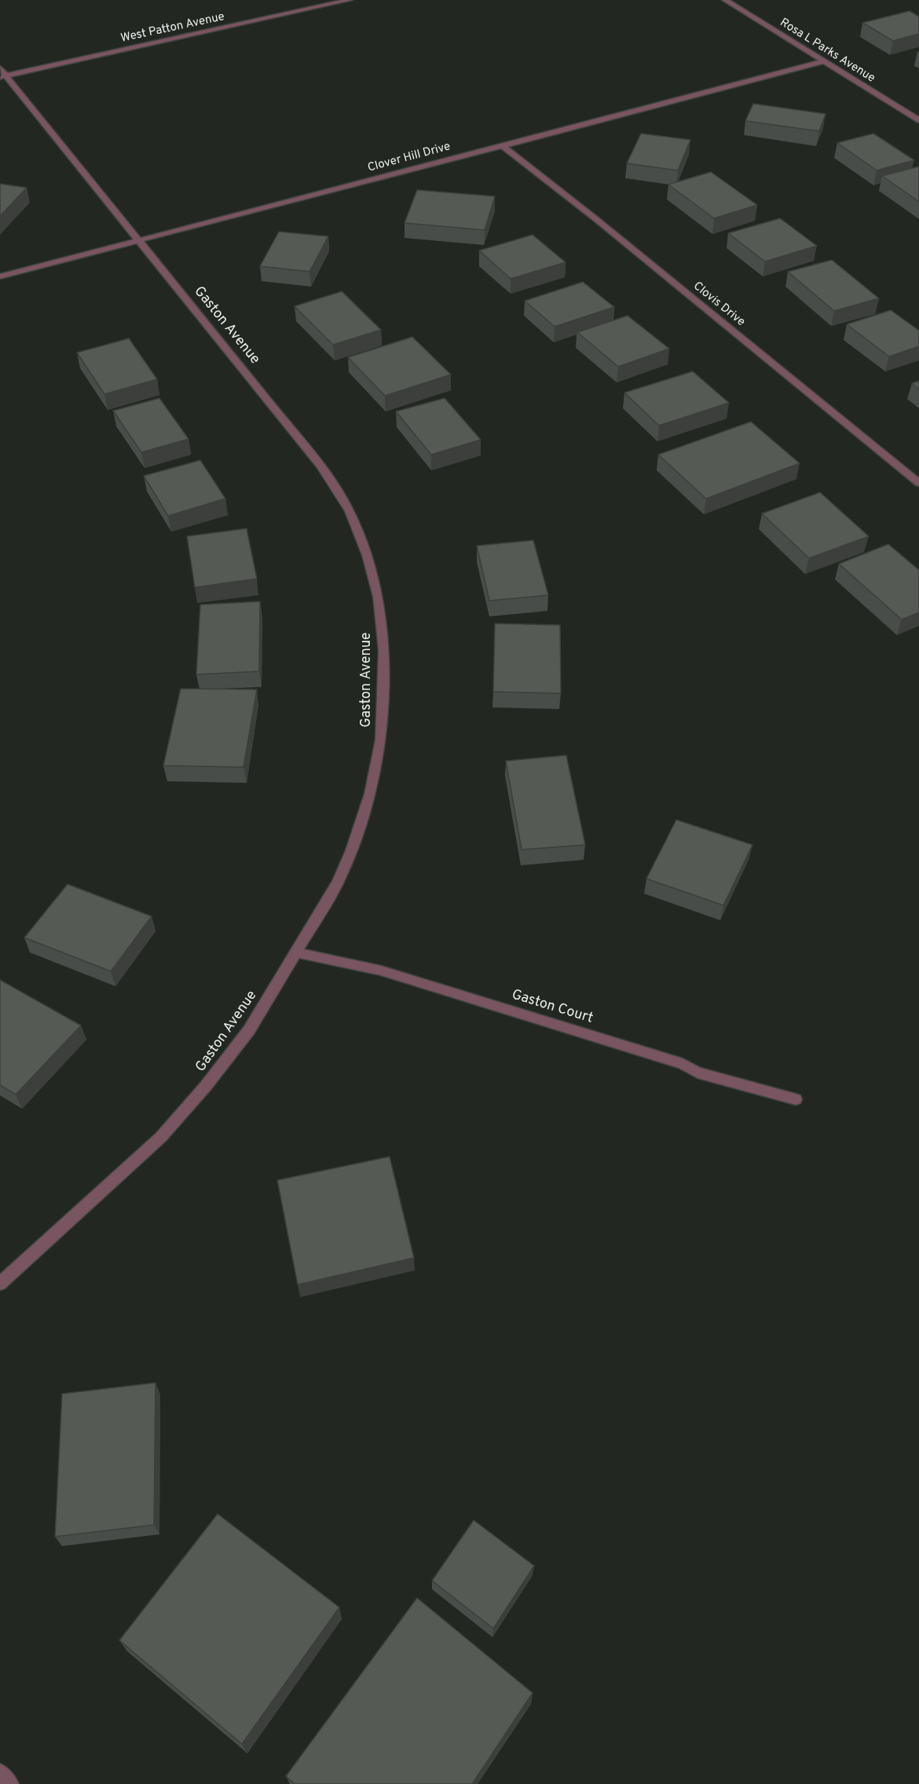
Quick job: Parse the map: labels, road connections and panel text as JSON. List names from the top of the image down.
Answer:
{
  "streets": {
    "street": [
      "West Patton Avenue",
      "Rosa L Parks Avenue",
      "Clover Hill Drive",
      "Clovis Drive",
      "Gaston Avenue",
      "Gaston Court"
    ]
  },
  "crossings": [
    ["West Patton Avenue", "Gaston Avenue"],
    ["Rosa L Parks Avenue", "Clover Hill Drive"],
    ["Clover Hill Drive", "Clovis Drive"],
    ["Clover Hill Drive", "Gaston Avenue"],
    ["Gaston Avenue", "Gaston Court"]
  ]
}
